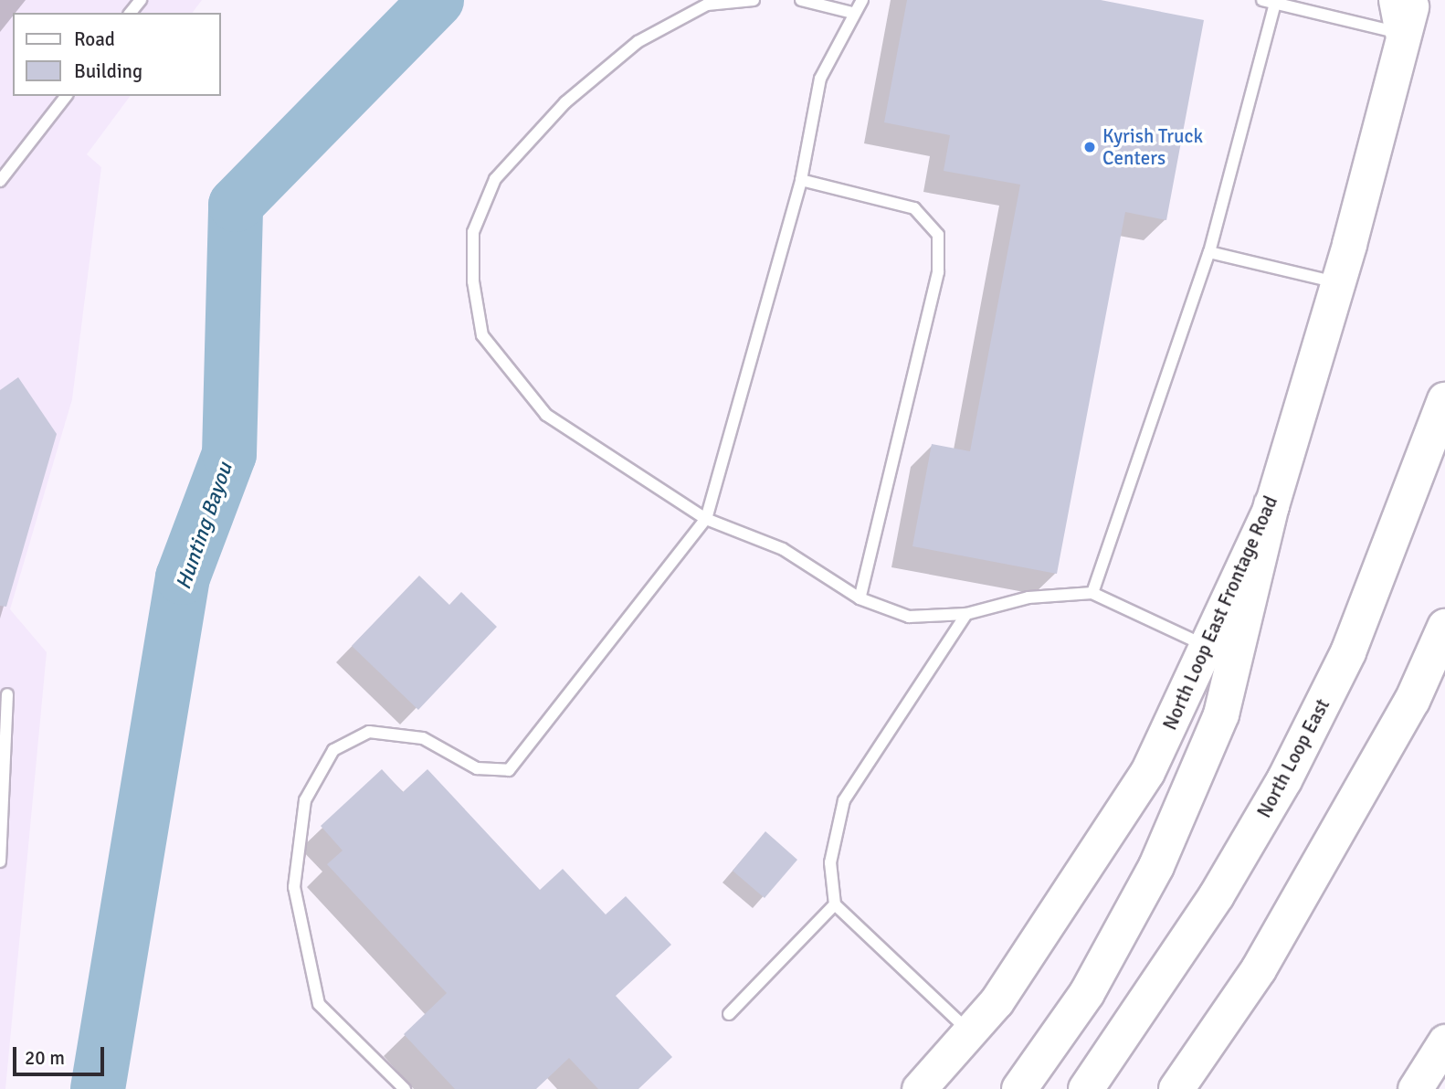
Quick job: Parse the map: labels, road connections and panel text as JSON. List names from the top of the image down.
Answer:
{
  "streets": {
    "highway": ["North Loop East"],
    "main road": ["North Loop East Frontage Road"]
  },
  "water": ["Hunting Bayou"],
  "places": ["Kyrish Truck Centers"],
  "legend": ["Road", "Building"],
  "scale_bar": "20 m"
}
